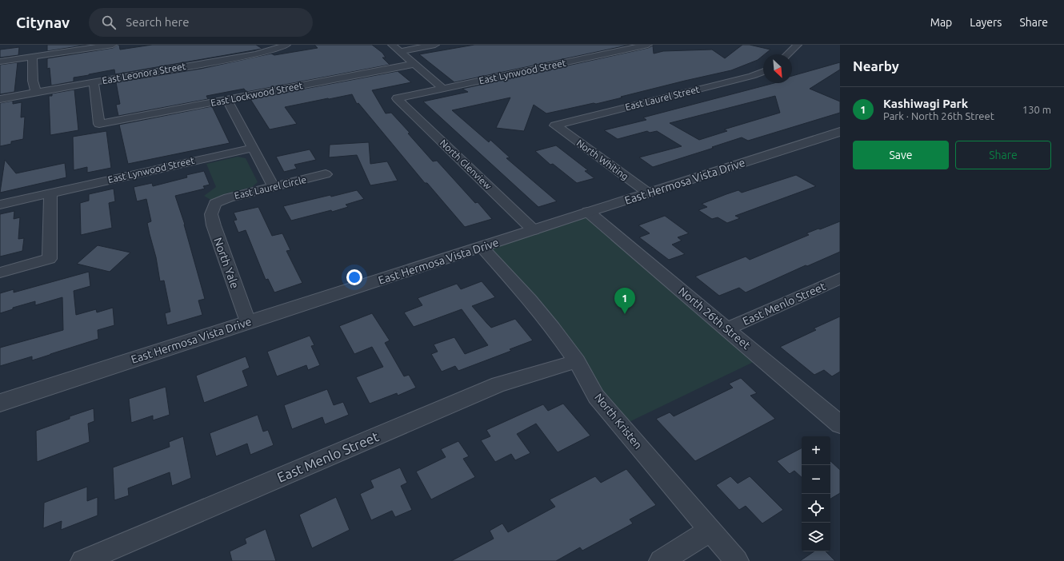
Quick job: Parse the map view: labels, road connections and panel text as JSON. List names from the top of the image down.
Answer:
{
  "streets": {
    "street": [
      "East Lynwood Street",
      "East Leonora Street",
      "East Lockwood Street",
      "East Laurel Street",
      "North Whiting",
      "North Glenview",
      "East Hermosa Vista Drive",
      "East Laurel Circle",
      "North Yale",
      "East Menlo Street",
      "North 26th Street",
      "North Kristen"
    ]
  },
  "crossings": [
    ["East Lynwood Street", "North Glenview"],
    ["East Leonora Street", "East Lockwood Street"],
    ["East Laurel Street", "North Whiting"],
    ["North Whiting", "East Hermosa Vista Drive"],
    ["North Glenview", "East Hermosa Vista Drive"],
    ["East Hermosa Vista Drive", "North Yale"],
    ["East Hermosa Vista Drive", "North 26th Street"],
    ["East Hermosa Vista Drive", "North Kristen"],
    ["East Laurel Circle", "North Yale"],
    ["East Menlo Street", "North 26th Street"],
    ["East Menlo Street", "North Kristen"]
  ],
  "north": "bottom right",
  "page": {
    "header": "Citynav",
    "search": "Search here",
    "nav": ["Map", "Layers", "Share"],
    "heading": "Nearby",
    "list": [
      {
        "mark": "1",
        "name": "Kashiwagi Park",
        "note": "Park · North 26th Street",
        "value": "130 m"
      }
    ],
    "buttons": ["Save", "Share"],
    "pins": "1",
    "map_buttons": ["+", "−"]
  }
}
